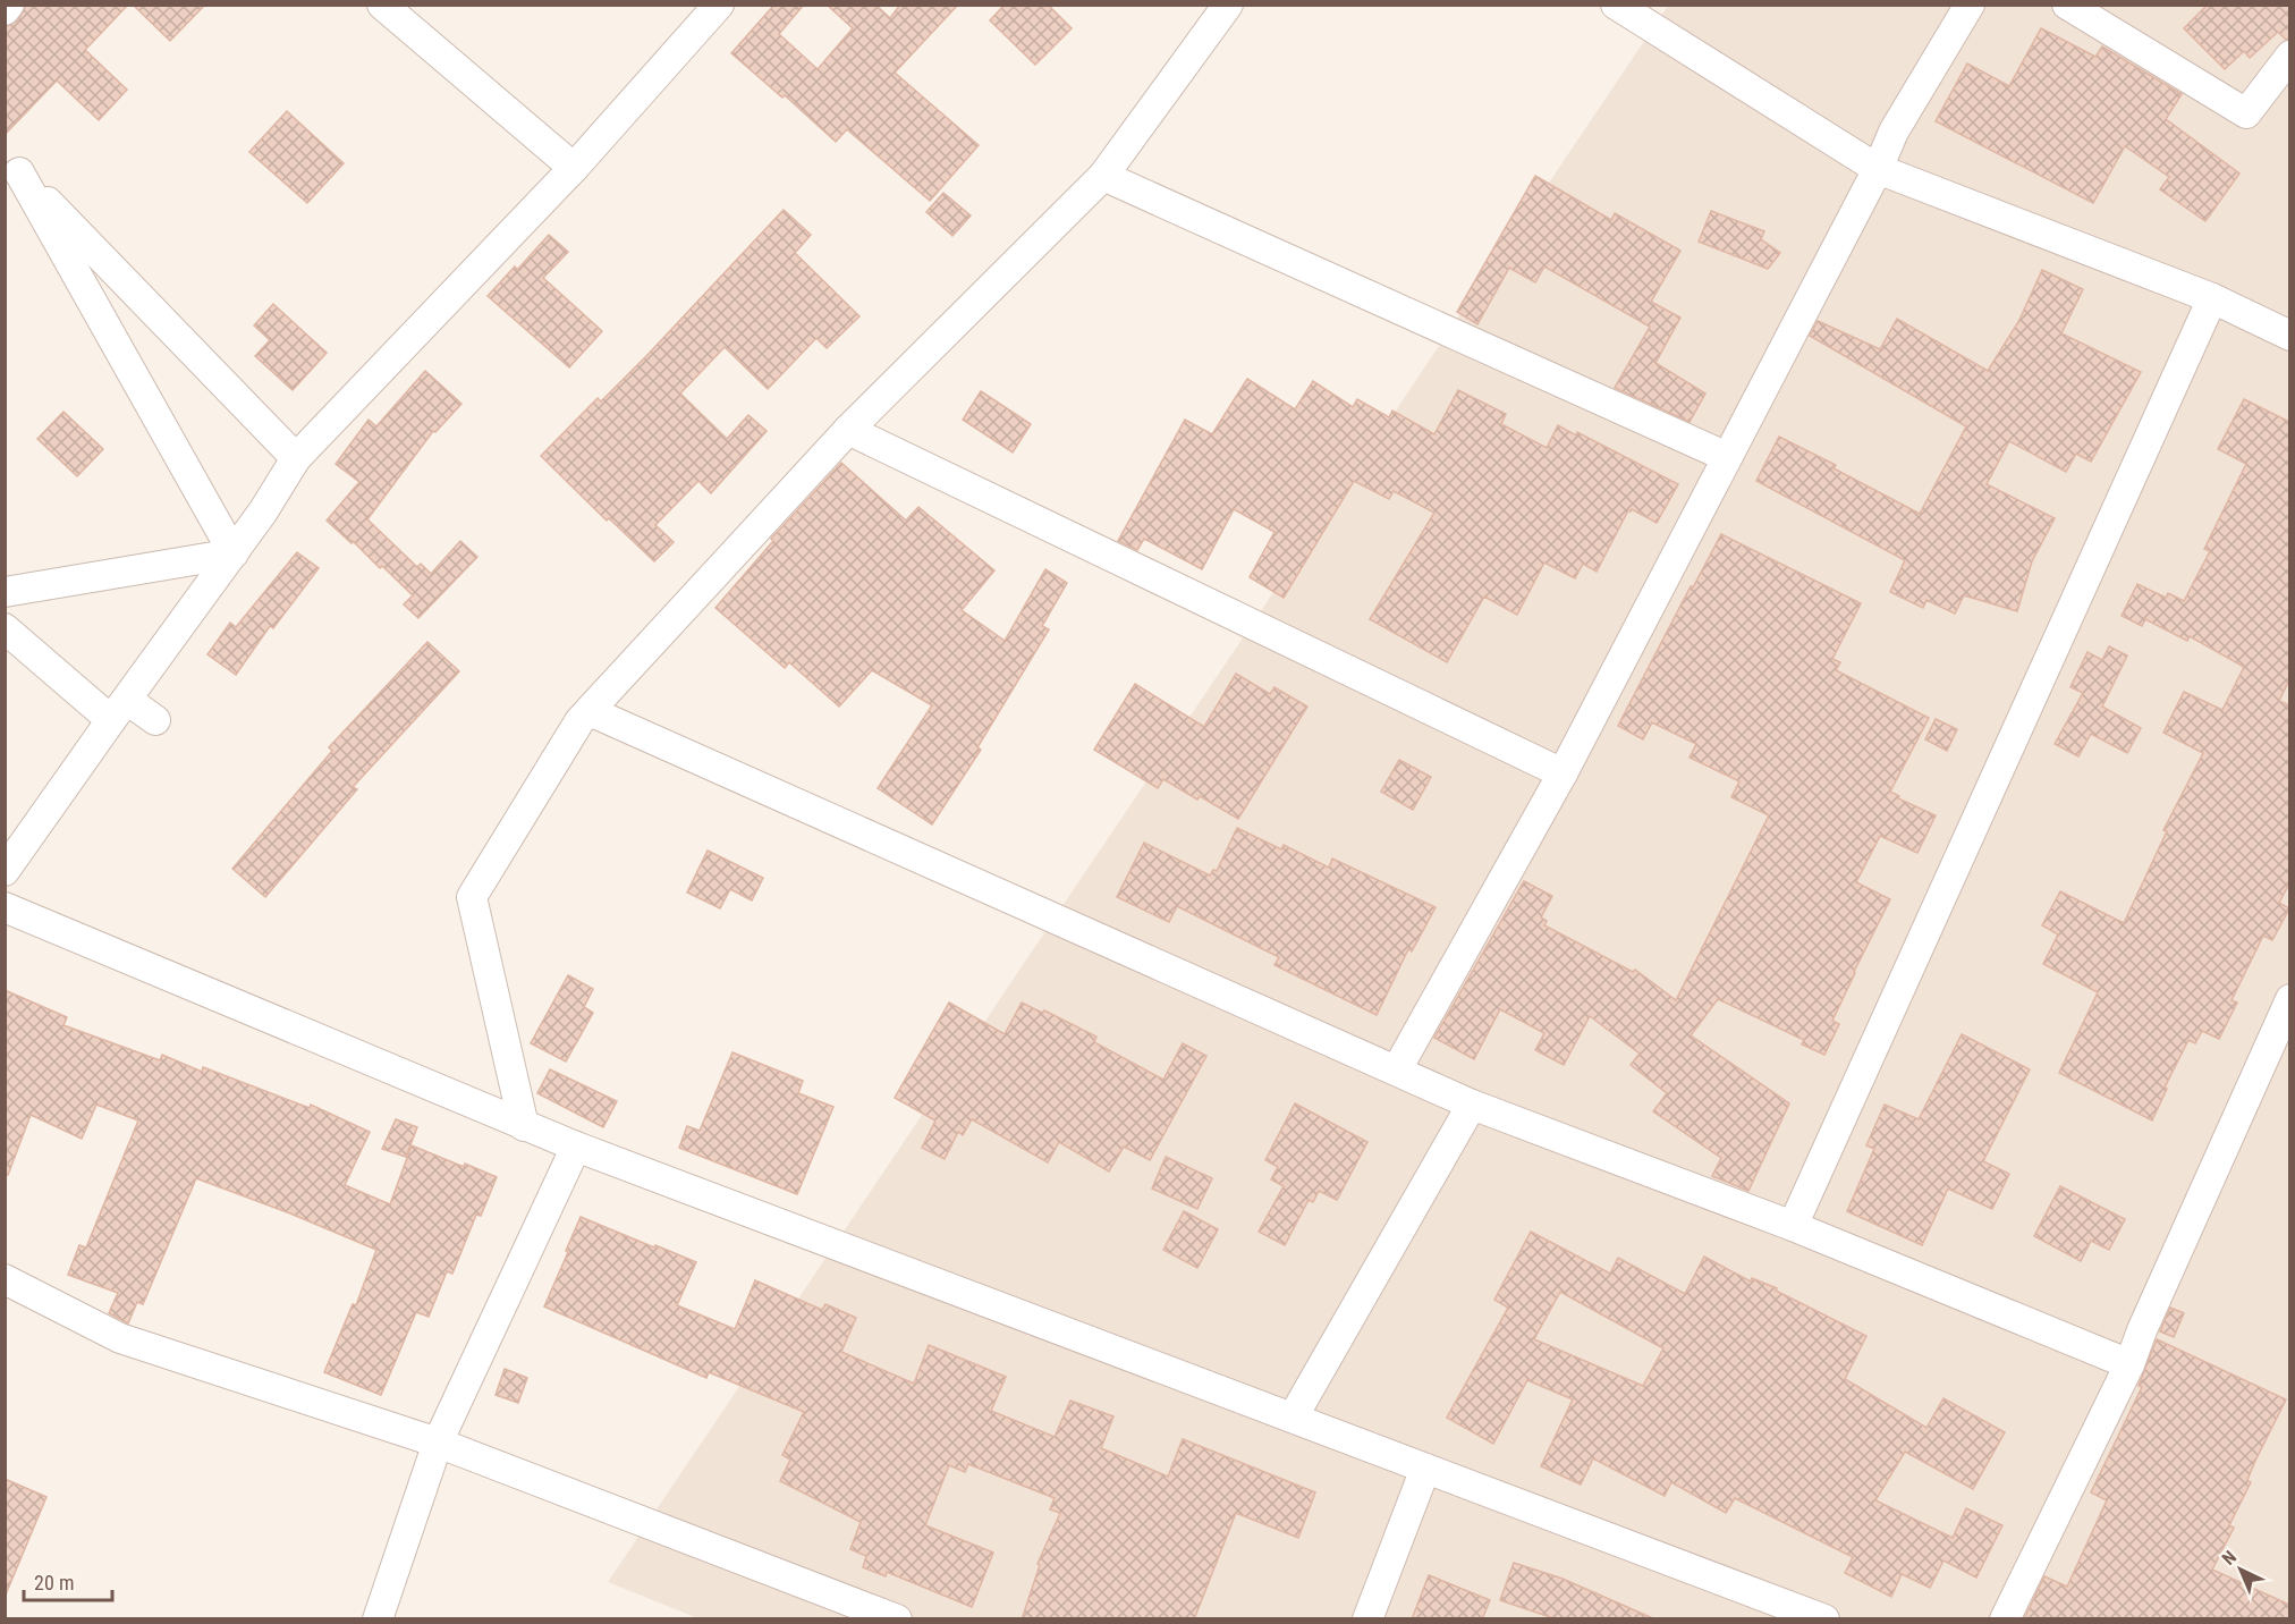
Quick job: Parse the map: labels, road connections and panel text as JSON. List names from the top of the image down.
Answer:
{
  "scale_bar": "20 m",
  "north": "top left"
}
